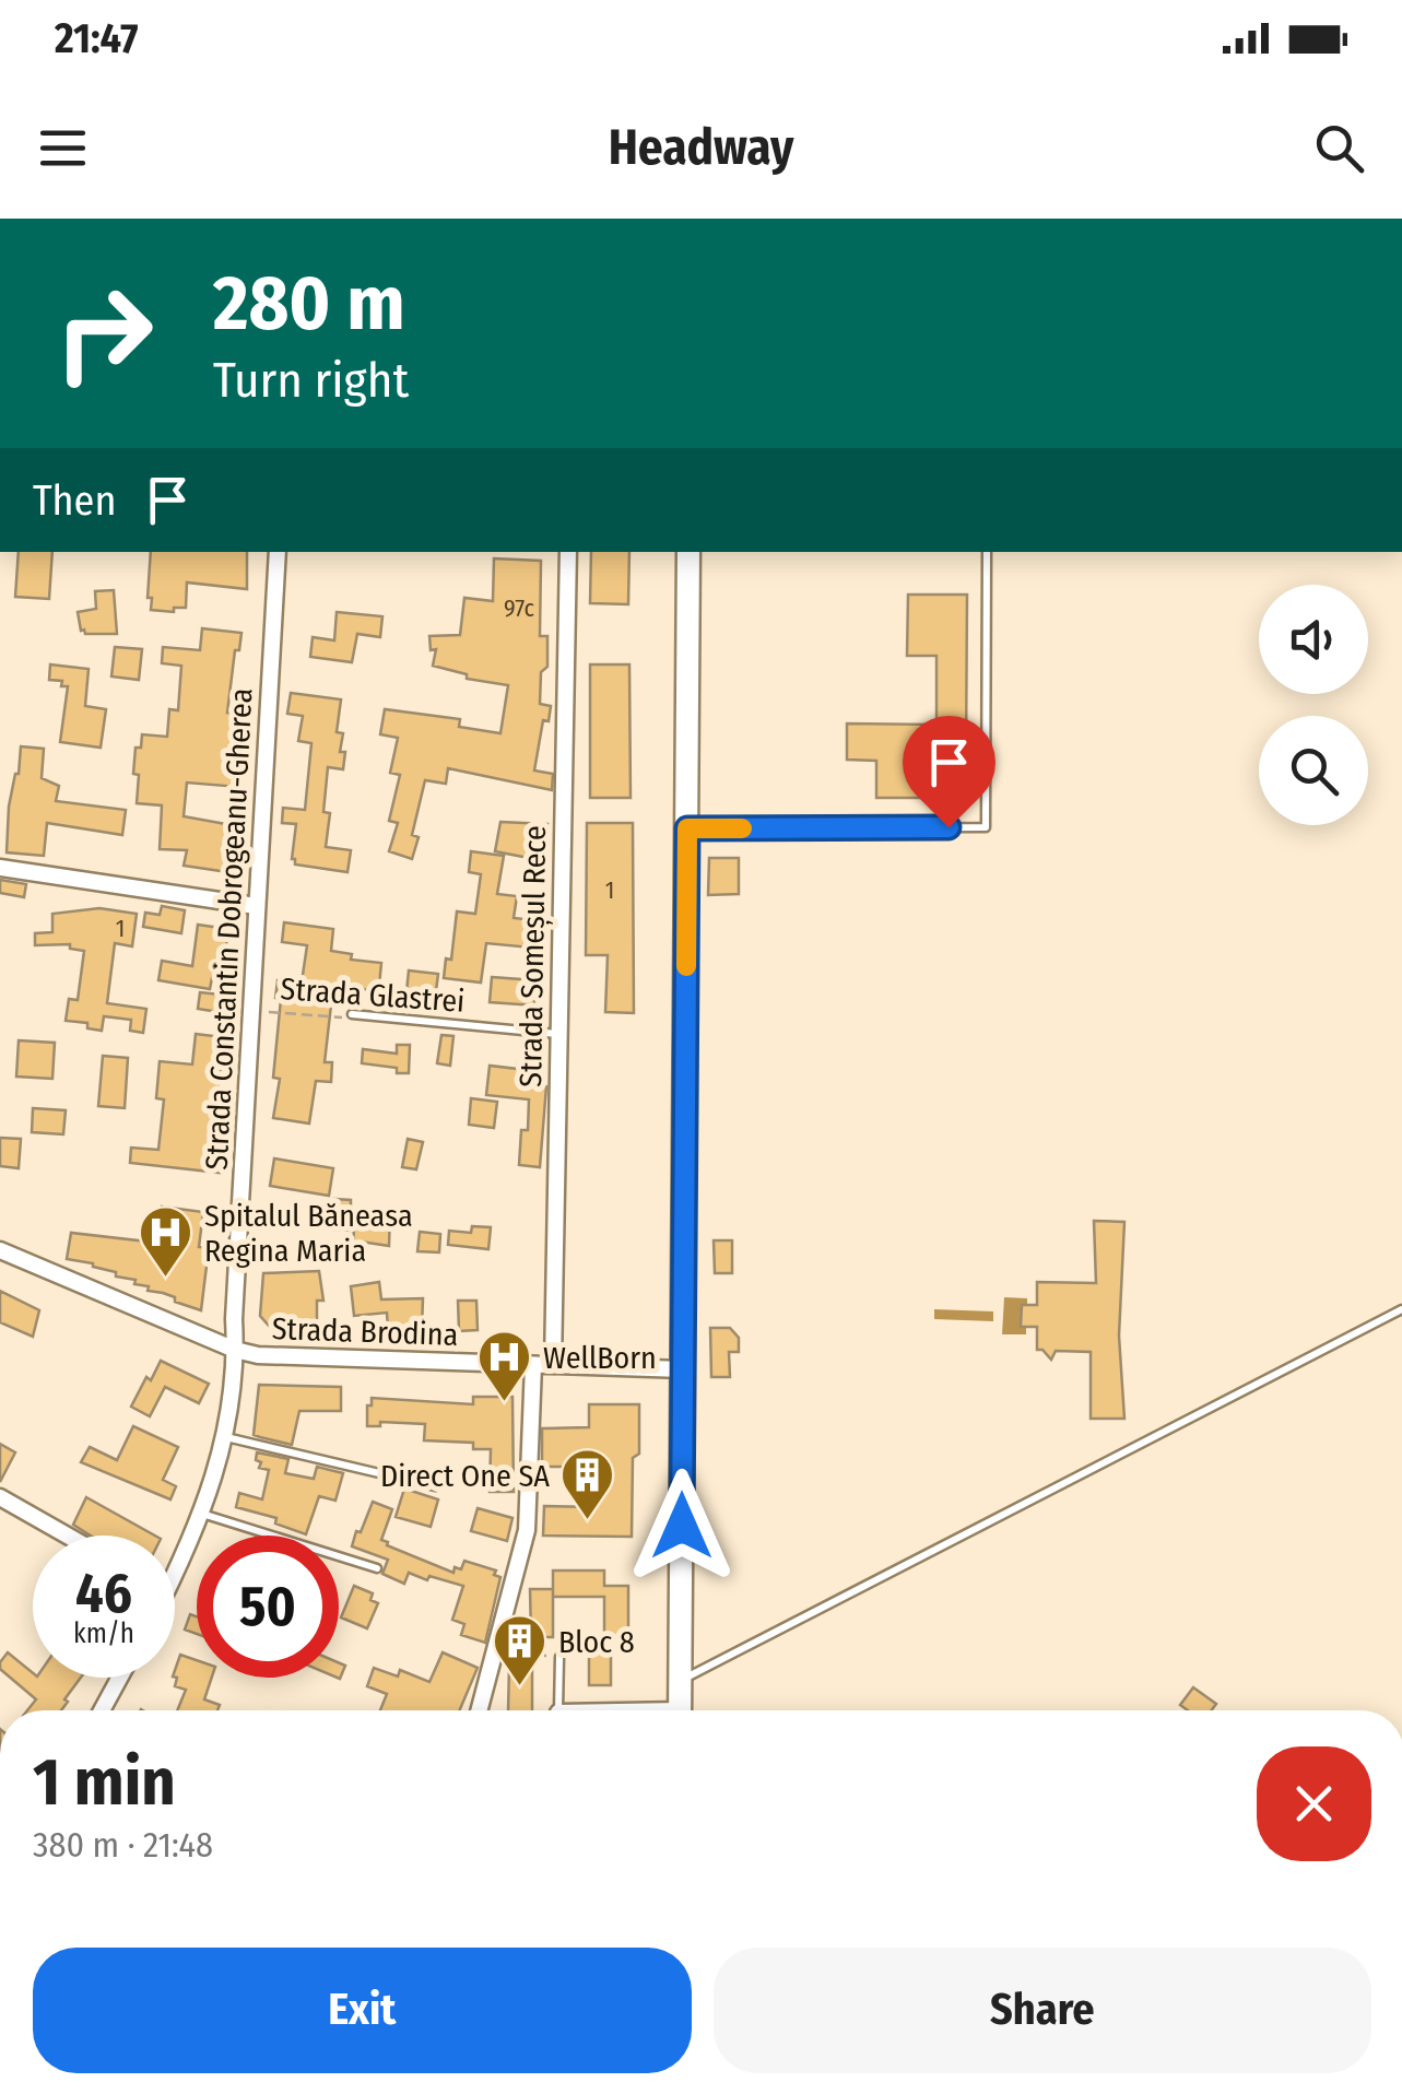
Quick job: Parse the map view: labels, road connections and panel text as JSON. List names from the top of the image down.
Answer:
{
  "streets": {
    "street": ["Strada Constantin Dobrogeanu-Gherea", "Strada Someșul Rece", "Strada Brodina"],
    "lane": ["Strada Glastrei"]
  },
  "crossings": [
    ["Strada Constantin Dobrogeanu-Gherea", "Strada Glastrei"],
    ["Strada Constantin Dobrogeanu-Gherea", "Strada Brodina"],
    ["Strada Someșul Rece", "Strada Glastrei"],
    ["Strada Someșul Rece", "Strada Brodina"]
  ],
  "places": {
    "hospital": ["Spitalul Băneasa Regina Maria", "WellBorn"],
    "building": ["Direct One SA", "Bloc 8"]
  },
  "house_numbers": ["97c", "1", "1"],
  "page": {
    "status": "21:47",
    "header": "Headway",
    "turn": ["280 m", "Turn right"],
    "then": "Then",
    "speed": "46 km/h",
    "limit": "50",
    "heading": ["1 min", "380 m · 21:48"],
    "buttons": ["Exit", "Share"]
  }
}
